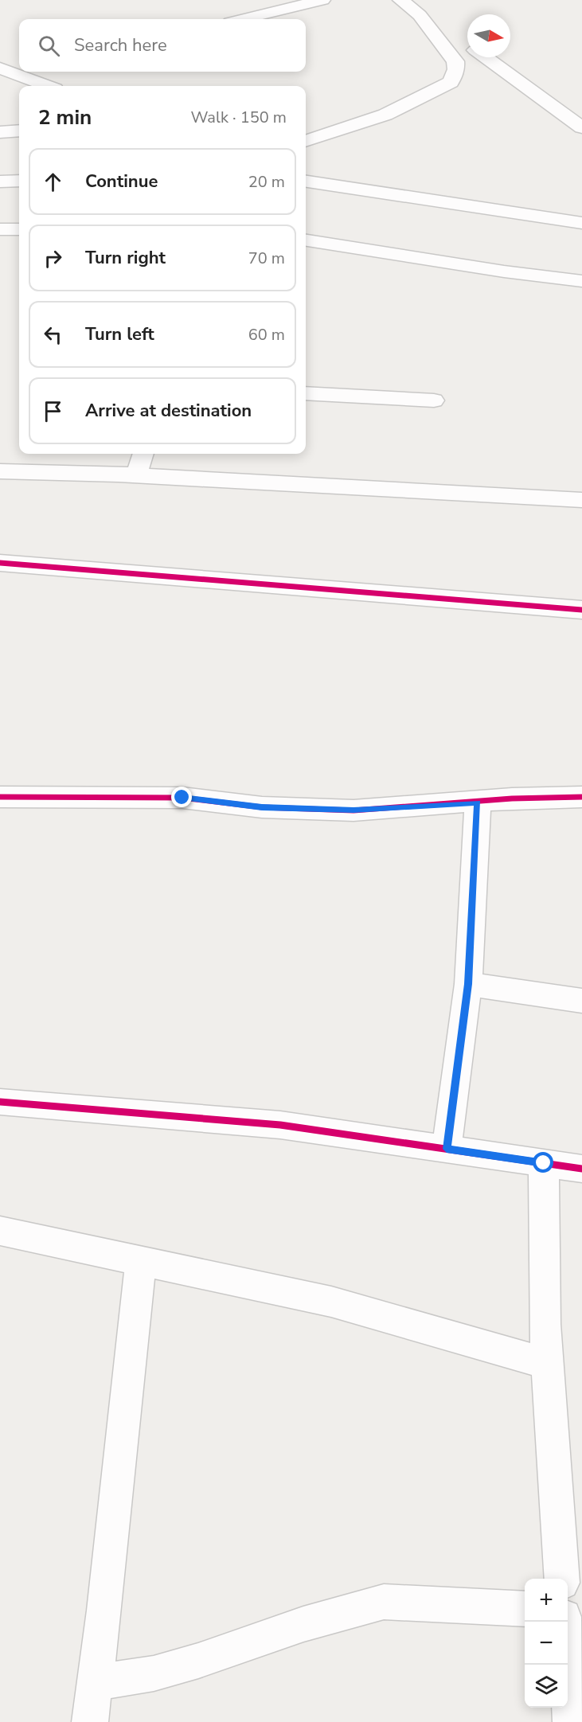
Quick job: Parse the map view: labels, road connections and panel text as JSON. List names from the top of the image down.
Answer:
{
  "north": "right",
  "page": {
    "search": "Search here",
    "heading": ["2 min", "Walk · 150 m"],
    "list": [
      ["Continue", "20 m"],
      ["Turn right", "70 m"],
      ["Turn left", "60 m"],
      "Arrive at destination"
    ],
    "map_buttons": ["+", "−"]
  }
}
